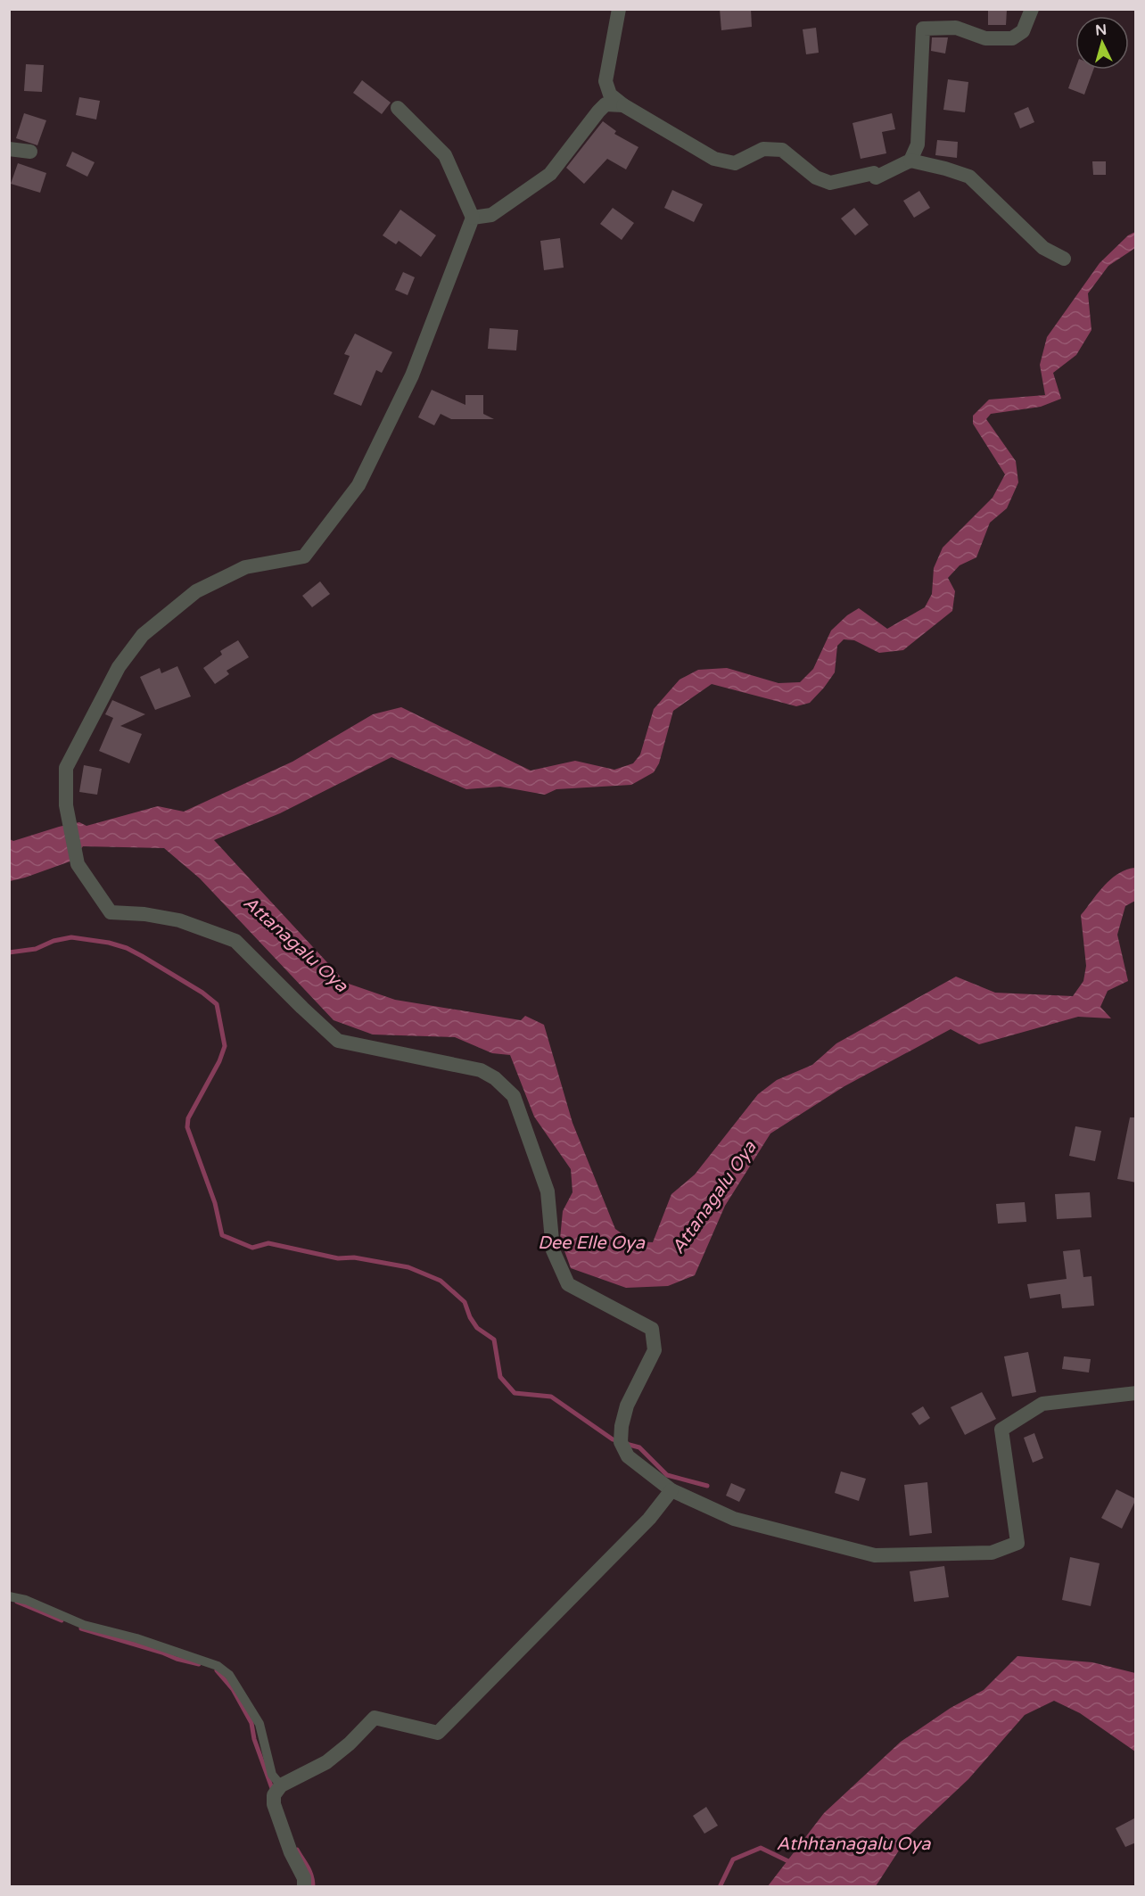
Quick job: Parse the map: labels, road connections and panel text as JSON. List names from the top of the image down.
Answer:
{
  "water": ["Attanagalu Oya", "Dee Elle Oya", "Athhtanagalu Oya"],
  "north": "top"
}
